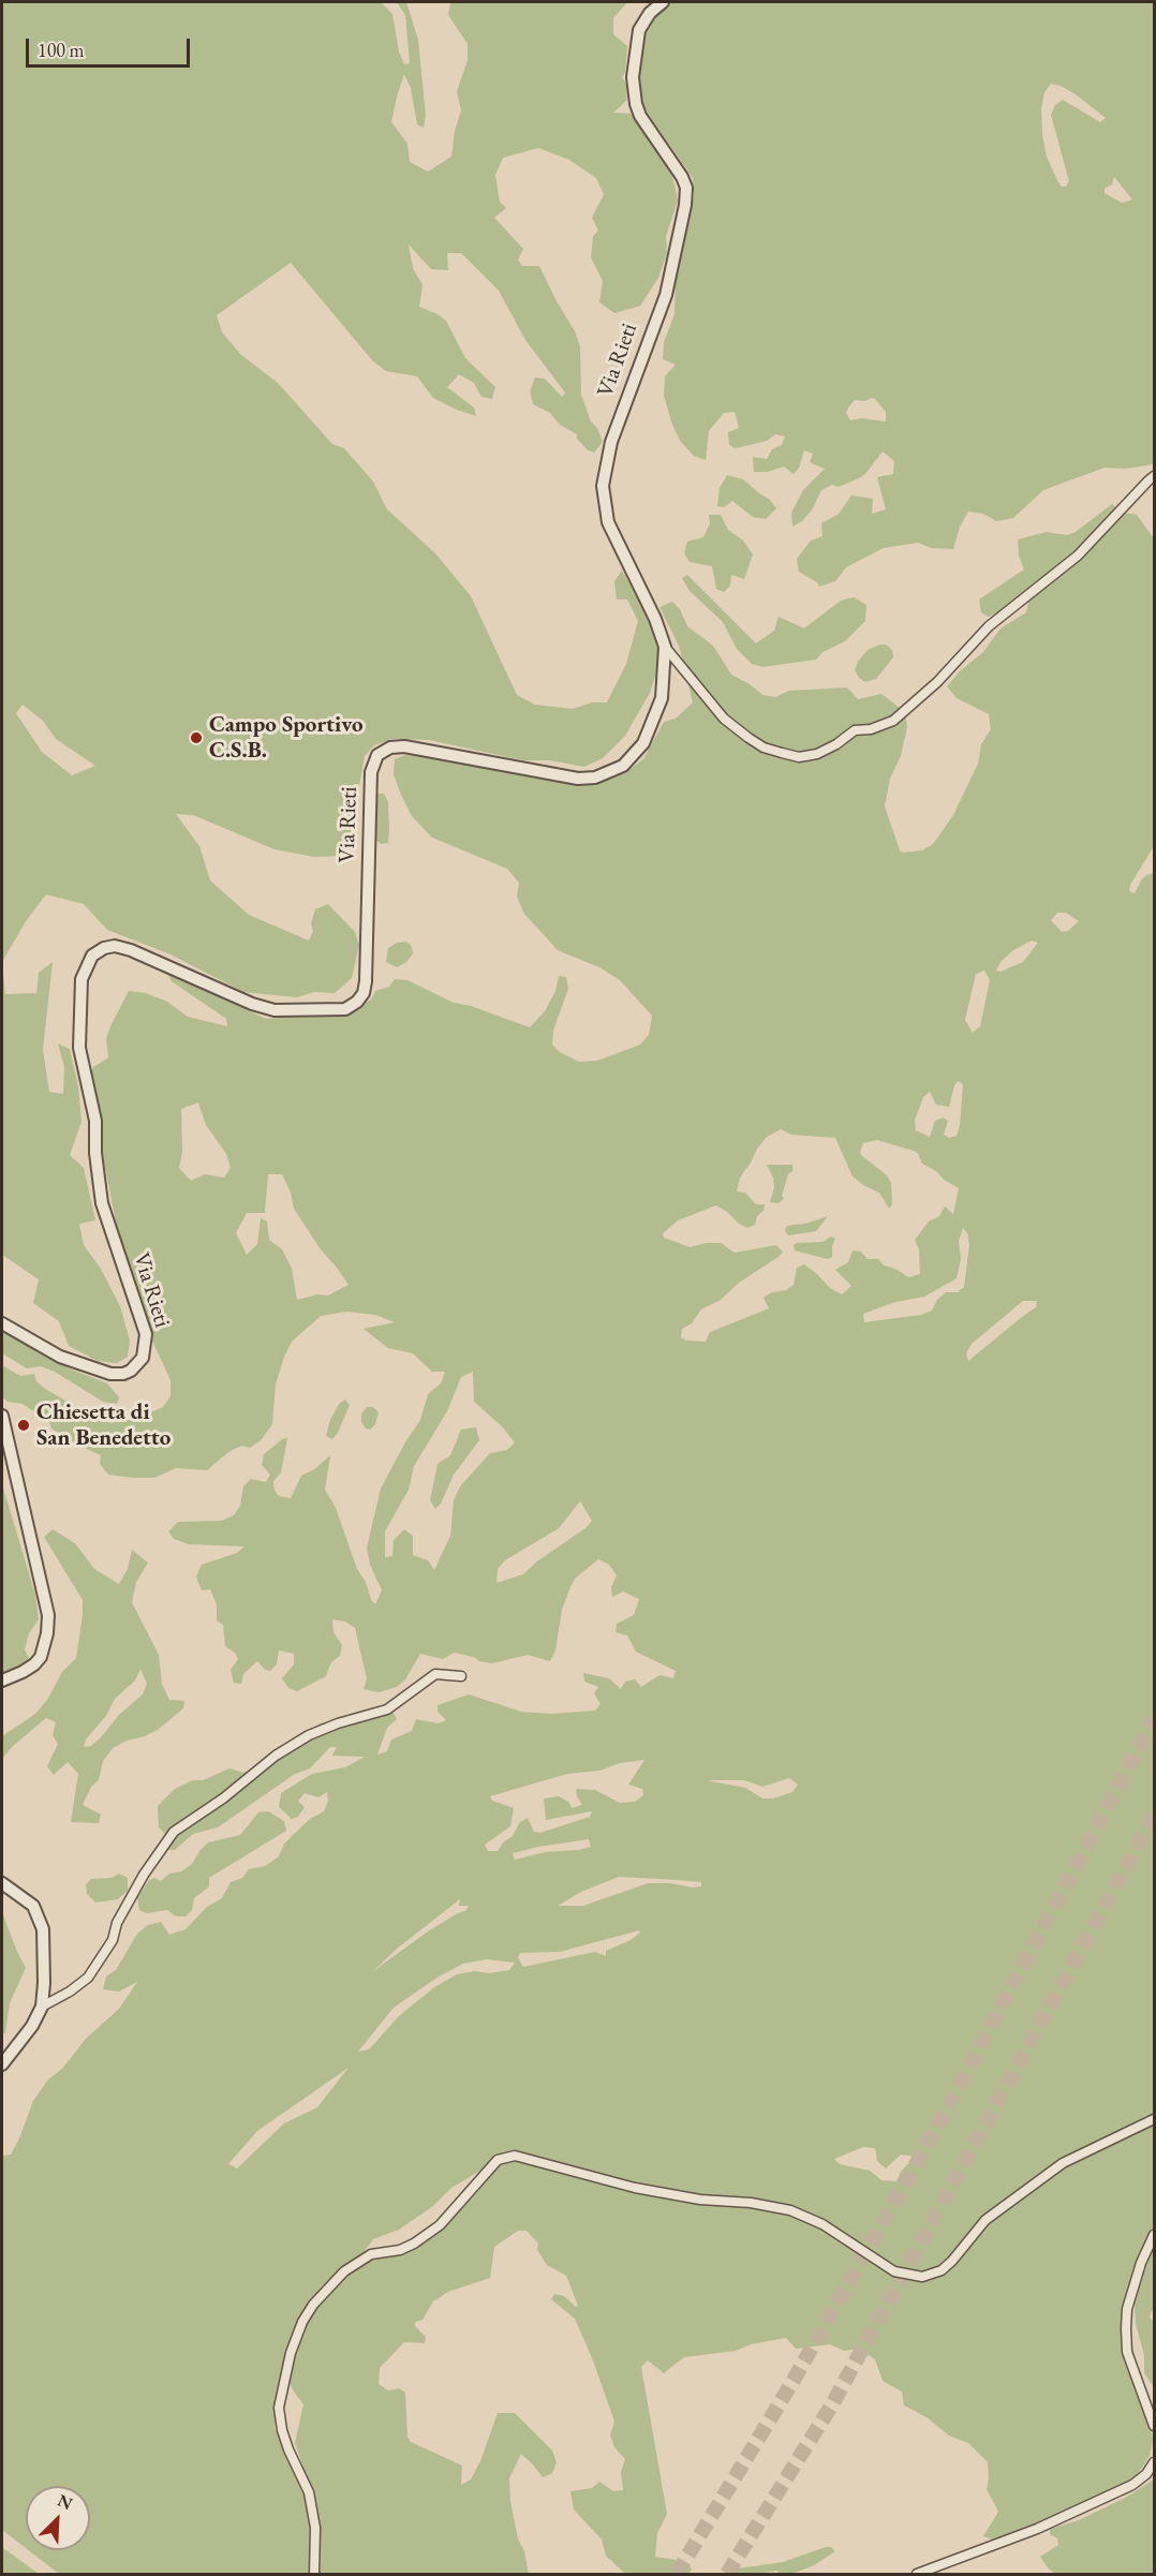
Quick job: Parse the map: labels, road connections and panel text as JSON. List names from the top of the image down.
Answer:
{
  "streets": {
    "street": ["Via Rieti"]
  },
  "places": ["Campo Sportivo C.S.B.", "Chiesetta di San Benedetto"],
  "scale_bar": "100 m",
  "north": "top right"
}
